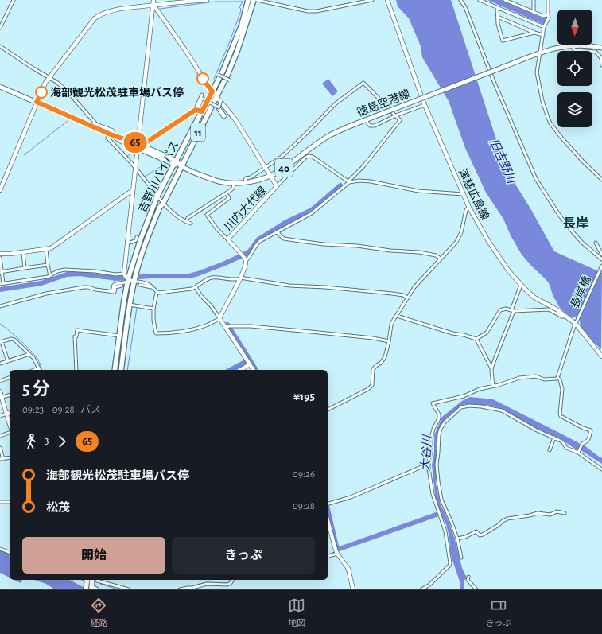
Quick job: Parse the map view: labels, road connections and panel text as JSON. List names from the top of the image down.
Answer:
{
  "streets": {
    "highway": ["11", "吉野川バイパス"],
    "main road": [
      "徳島空港線",
      "40",
      "津慈広島線",
      "川内大代線"
    ],
    "street": ["長岸橋"]
  },
  "crossings": [
    ["徳島空港線", "吉野川バイパス"],
    ["徳島空港線", "川内大代線"],
    ["吉野川バイパス", "川内大代線"],
    ["津慈広島線", "長岸橋"]
  ],
  "districts": ["長岸"],
  "water": ["旧吉野川", "大谷川"],
  "places": ["海部観光松茂駐車場バス停"],
  "lines": ["bus line 65"],
  "north": "bottom",
  "page": {
    "on_map": "65",
    "heading": ["5 分", "09:23 – 09:28 · バス", "¥195"],
    "legs": ["3", "65"],
    "list": [
      {
        "name": "海部観光松茂駐車場バス停",
        "value": "09:26"
      },
      {
        "name": "松茂",
        "value": "09:28"
      }
    ],
    "buttons": ["開始", "きっぷ"],
    "tabs": ["経路", "地図", "きっぷ"]
  }
}
